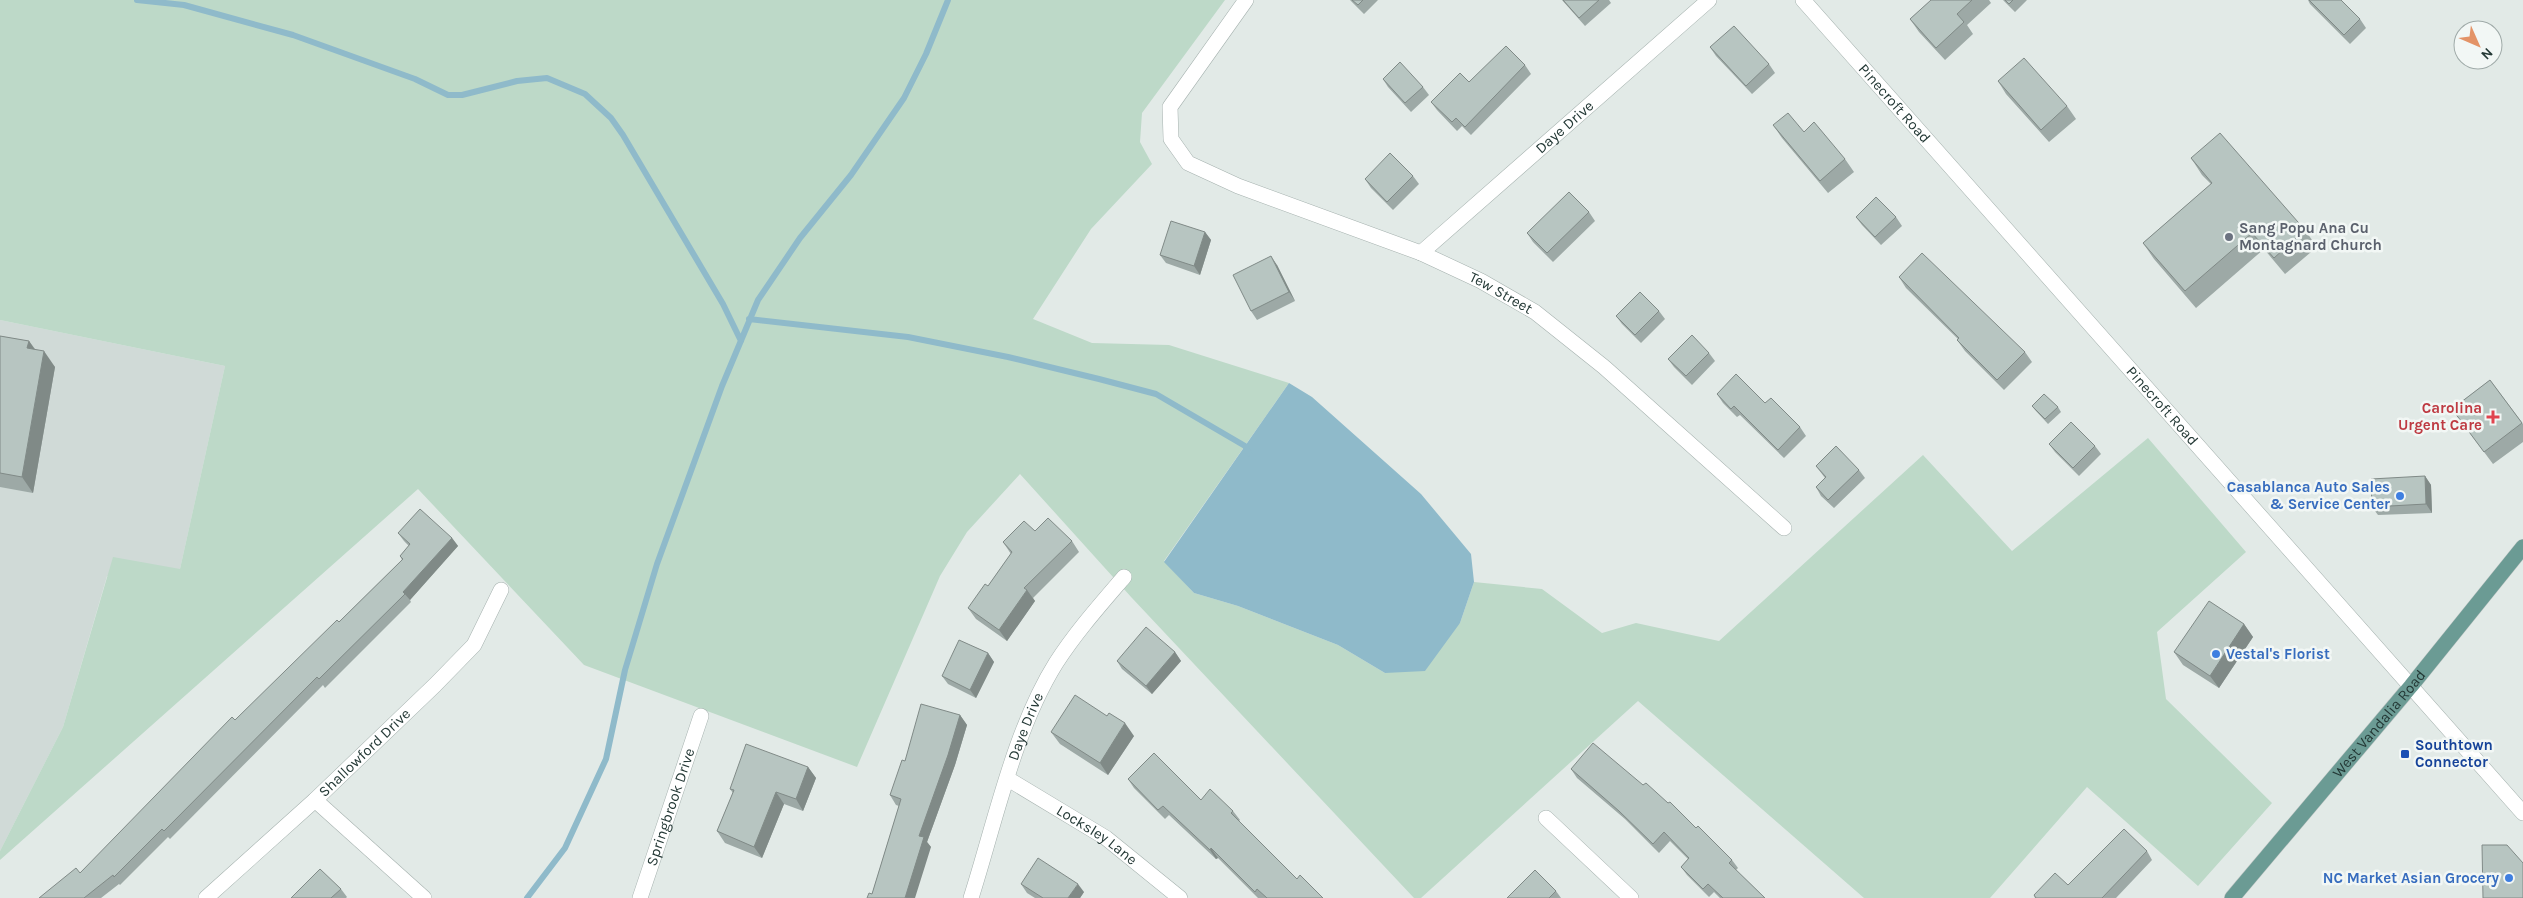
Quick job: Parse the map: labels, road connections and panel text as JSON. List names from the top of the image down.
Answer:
{
  "streets": {
    "main road": ["West Vandalia Road"],
    "street": [
      "Pinecroft Road",
      "Daye Drive",
      "Tew Street",
      "Shallowford Drive",
      "Springbrook Drive",
      "Locksley Lane"
    ]
  },
  "crossings": [
    ["Pinecroft Road", "West Vandalia Road"],
    ["Daye Drive", "Tew Street"],
    ["Daye Drive", "Locksley Lane"]
  ],
  "places": {
    "other": [
      "Sang Popu Ana Cu Montagnard Church",
      "Casablanca Auto Sales & Service Center",
      "Vestal's Florist",
      "NC Market Asian Grocery"
    ],
    "health": ["Carolina Urgent Care"],
    "transit": ["Southtown Connector"]
  },
  "north": "bottom right"
}
